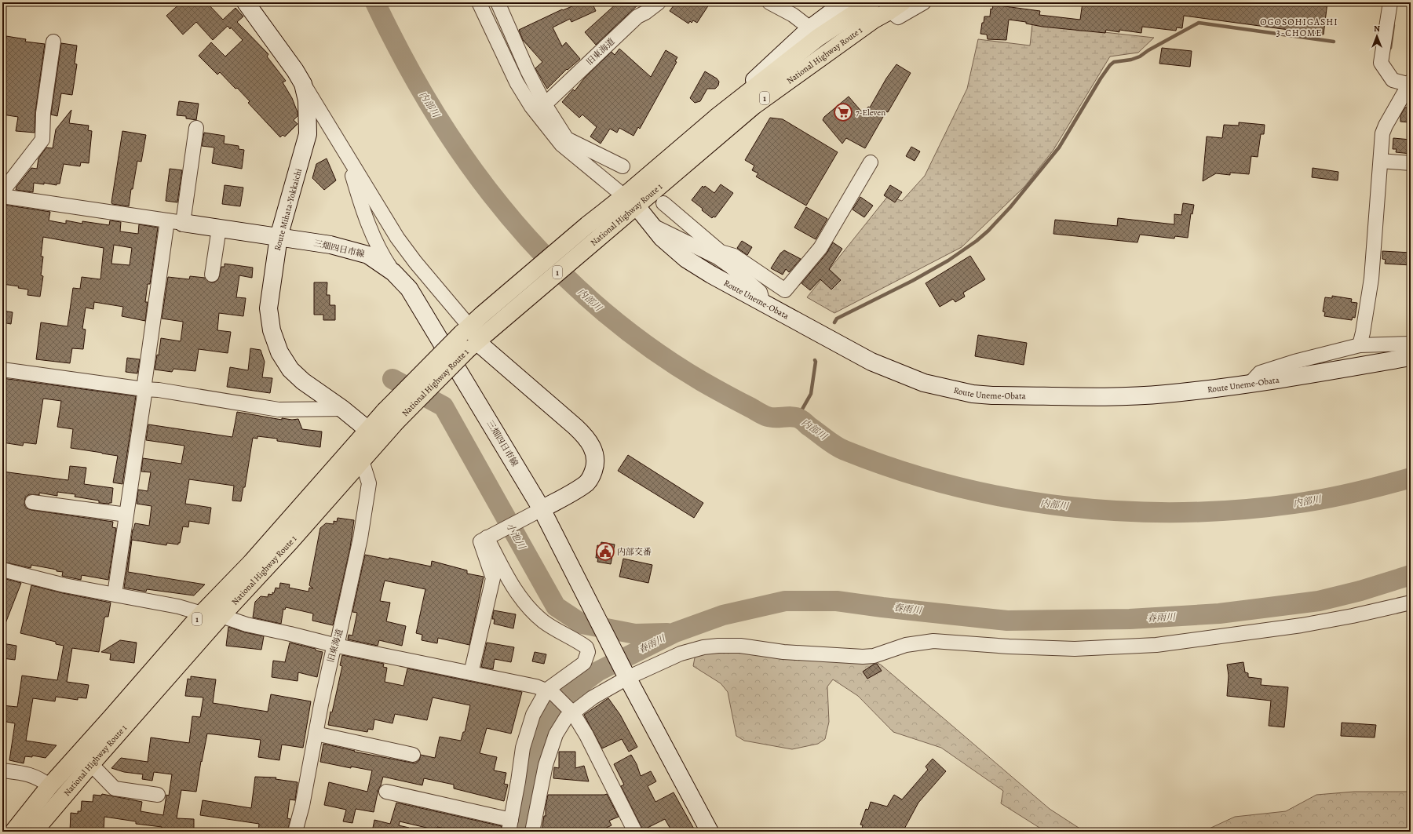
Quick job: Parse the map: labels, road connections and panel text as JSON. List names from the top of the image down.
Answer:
{
  "streets": {
    "highway": ["National Highway Route 1", "1"],
    "main road": ["Route Mihata-Yokkaichi", "三畑四日市線", "Route Uneme-Obata"],
    "street": ["旧東海道"]
  },
  "crossings": [
    ["旧東海道", "National Highway Route 1"],
    ["National Highway Route 1", "Route Mihata-Yokkaichi"],
    ["National Highway Route 1", "Route Uneme-Obata"],
    ["Route Mihata-Yokkaichi", "三畑四日市線"]
  ],
  "districts": ["OGOSOHIGASHI 3-CHOME"],
  "water": ["内部川", "小池川", "春雨川"],
  "places": {
    "supermarket": ["7-Eleven"],
    "public building": ["内部交番"]
  },
  "north": "top"
}
